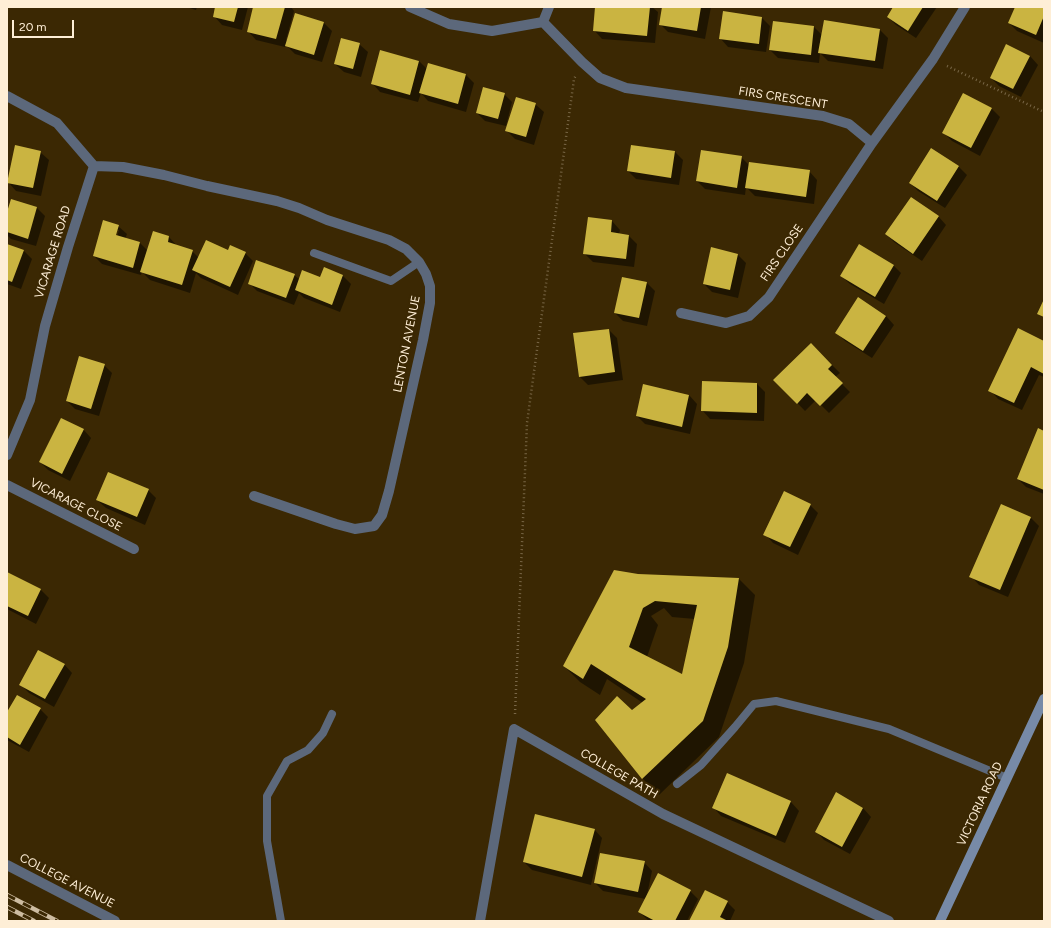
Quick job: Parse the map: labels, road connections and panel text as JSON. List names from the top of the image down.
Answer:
{
  "streets": {
    "street": [
      "FIRS CRESCENT",
      "VICARAGE ROAD",
      "FIRS CLOSE",
      "LENTON AVENUE",
      "VICARAGE CLOSE",
      "COLLEGE PATH",
      "VICTORIA ROAD",
      "COLLEGE AVENUE"
    ]
  },
  "crossings": [
    ["FIRS CRESCENT", "FIRS CLOSE"],
    ["VICARAGE ROAD", "LENTON AVENUE"]
  ],
  "scale_bar": "20 m"
}
